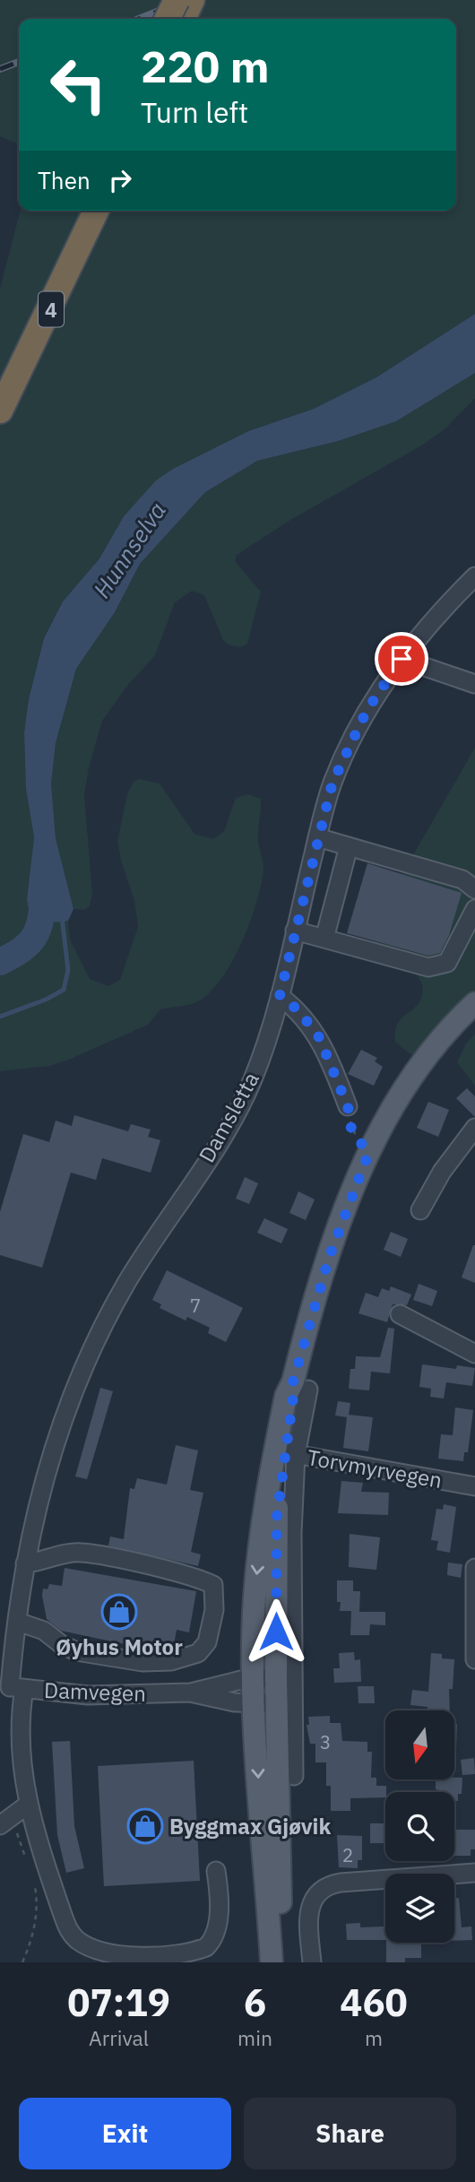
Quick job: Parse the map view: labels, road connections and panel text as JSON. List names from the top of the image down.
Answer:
{
  "streets": {
    "highway": ["4"],
    "street": ["Damsletta", "Torvmyrvegen", "Damvegen"]
  },
  "crossings": [
    ["Damsletta", "Damvegen"]
  ],
  "water": ["Hunnselva"],
  "places": {
    "shop": ["Øyhus Motor", "Byggmax Gjøvik"]
  },
  "house_numbers": ["7", "3", "2"],
  "north": "bottom",
  "page": {
    "turn": ["220 m", "Turn left"],
    "then": "Then",
    "eta": [
      "07:19",
      "Arrival",
      "6",
      "min",
      "460",
      "m"
    ],
    "buttons": ["Exit", "Share"]
  }
}
